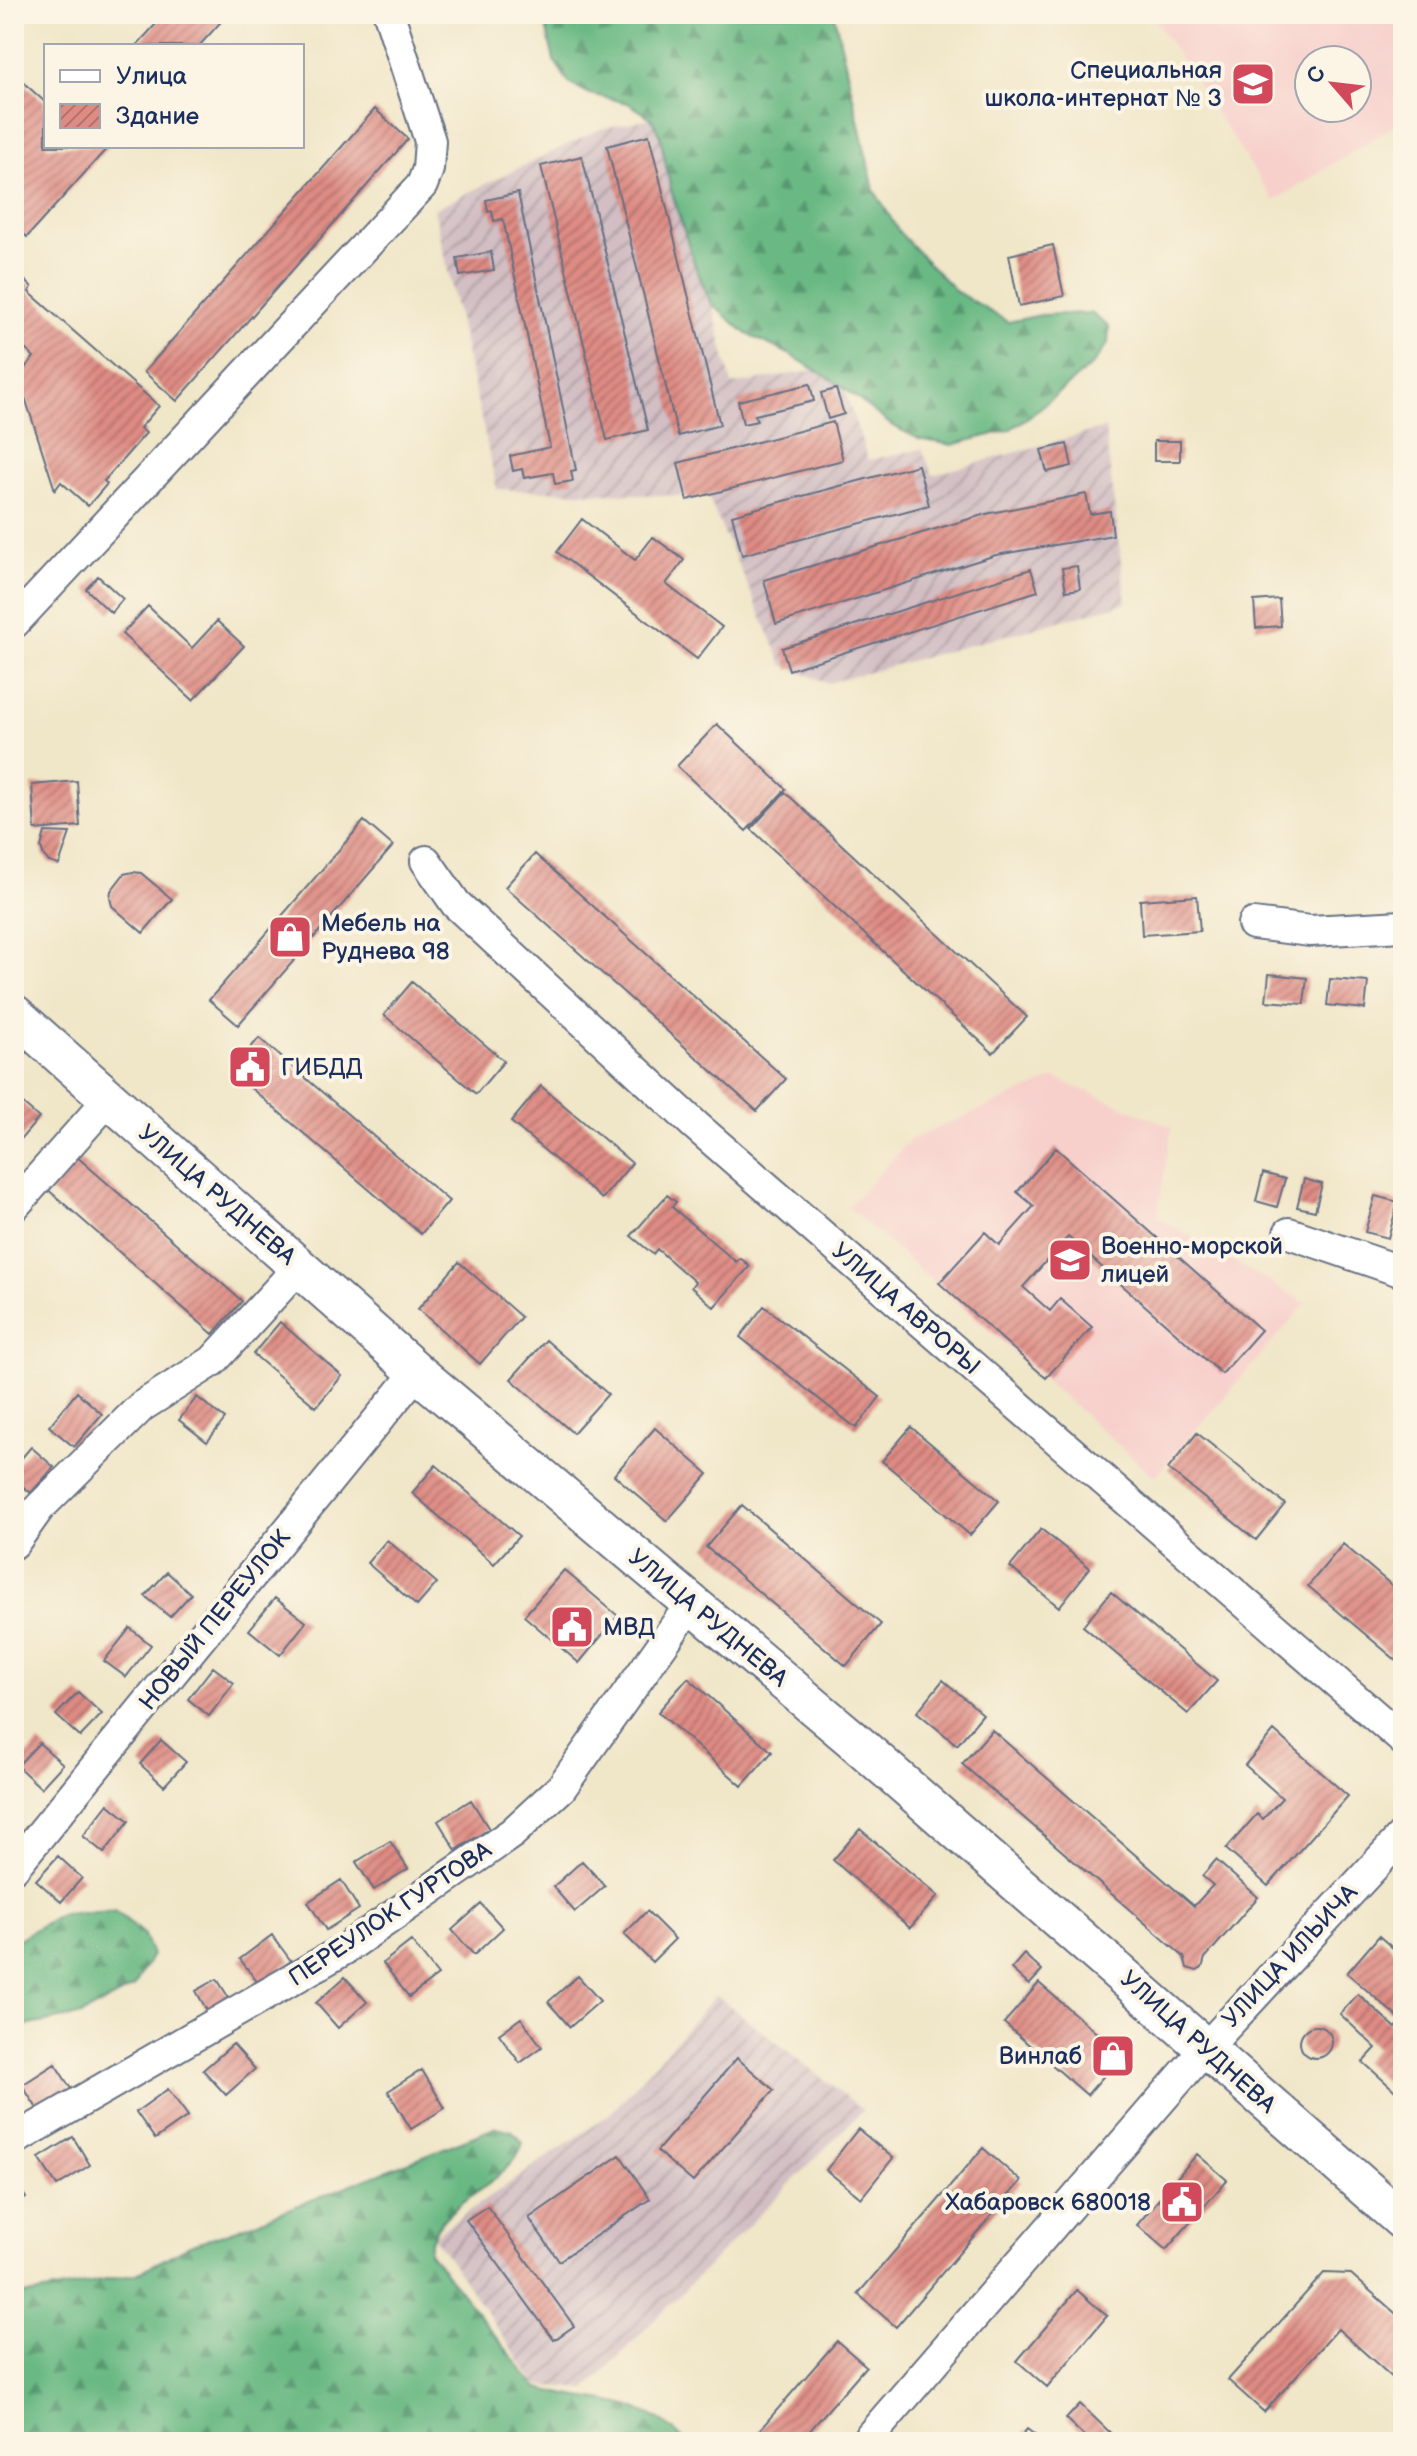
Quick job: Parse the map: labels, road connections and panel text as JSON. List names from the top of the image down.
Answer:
{
  "streets": {
    "main road": ["УЛИЦА РУДНЕВА"],
    "street": [
      "УЛИЦА АВРОРЫ",
      "НОВЫЙ ПЕРЕУЛОК",
      "ПЕРЕУЛОК ГУРТОВА",
      "УЛИЦА ИЛЬИЧА"
    ]
  },
  "crossings": [
    ["УЛИЦА РУДНЕВА", "НОВЫЙ ПЕРЕУЛОК"],
    ["УЛИЦА РУДНЕВА", "ПЕРЕУЛОК ГУРТОВА"],
    ["УЛИЦА РУДНЕВА", "УЛИЦА ИЛЬИЧА"]
  ],
  "places": {
    "school or university": ["Специальная школа-интернат № 3", "Военно-морской лицей"],
    "shop": ["Мебель на Руднева 98", "Винлаб"],
    "public building": ["ГИБДД", "МВД", "Хабаровск 680018"]
  },
  "legend": ["Улица", "Здание"],
  "north": "top left"
}
